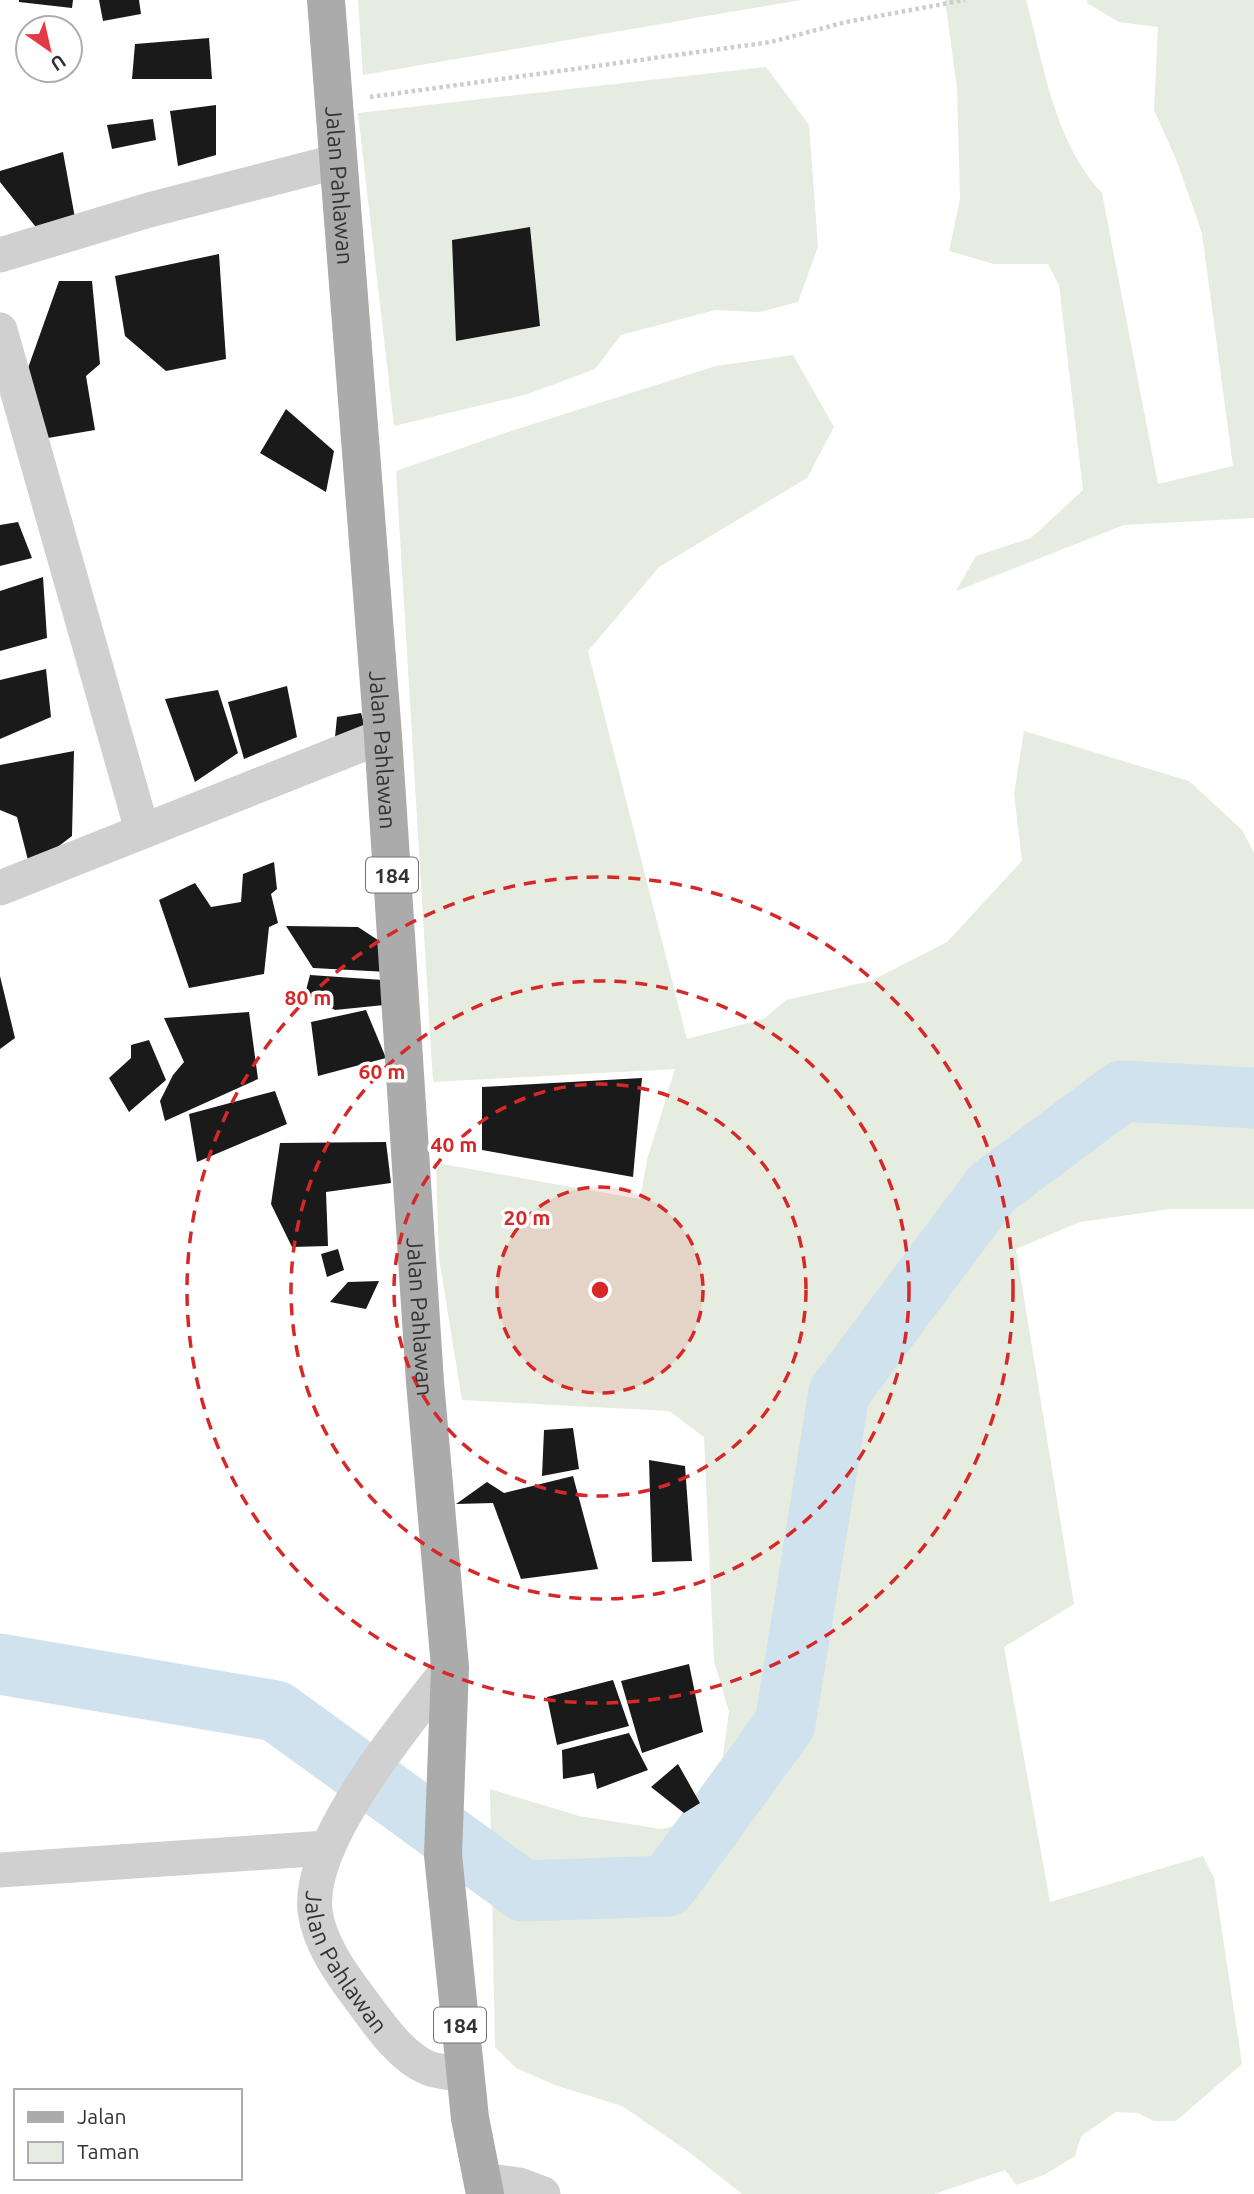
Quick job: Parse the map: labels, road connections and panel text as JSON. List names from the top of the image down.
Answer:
{
  "streets": {
    "main road": ["Jalan Pahlawan", "184"]
  },
  "legend": ["Jalan", "Taman"],
  "north": "bottom right",
  "rings": [
    "80 m",
    "60 m",
    "40 m",
    "20 m"
  ]
}
